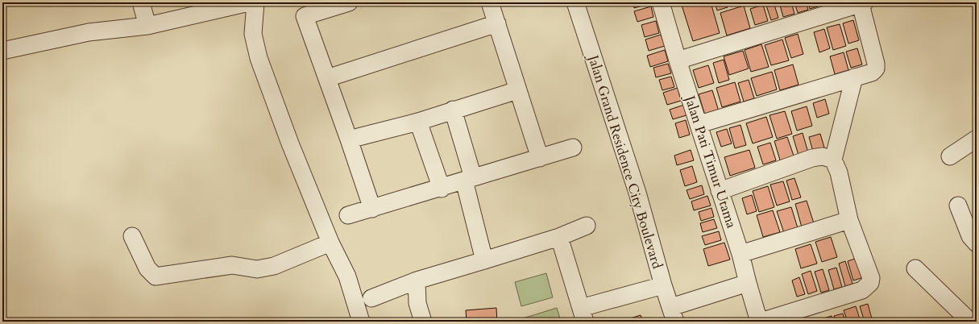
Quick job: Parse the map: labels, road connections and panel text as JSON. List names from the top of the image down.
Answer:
{
  "streets": {
    "street": ["Jalan Grand Residence City Boulevard", "Jalan Pati Timur Utama"]
  }
}
